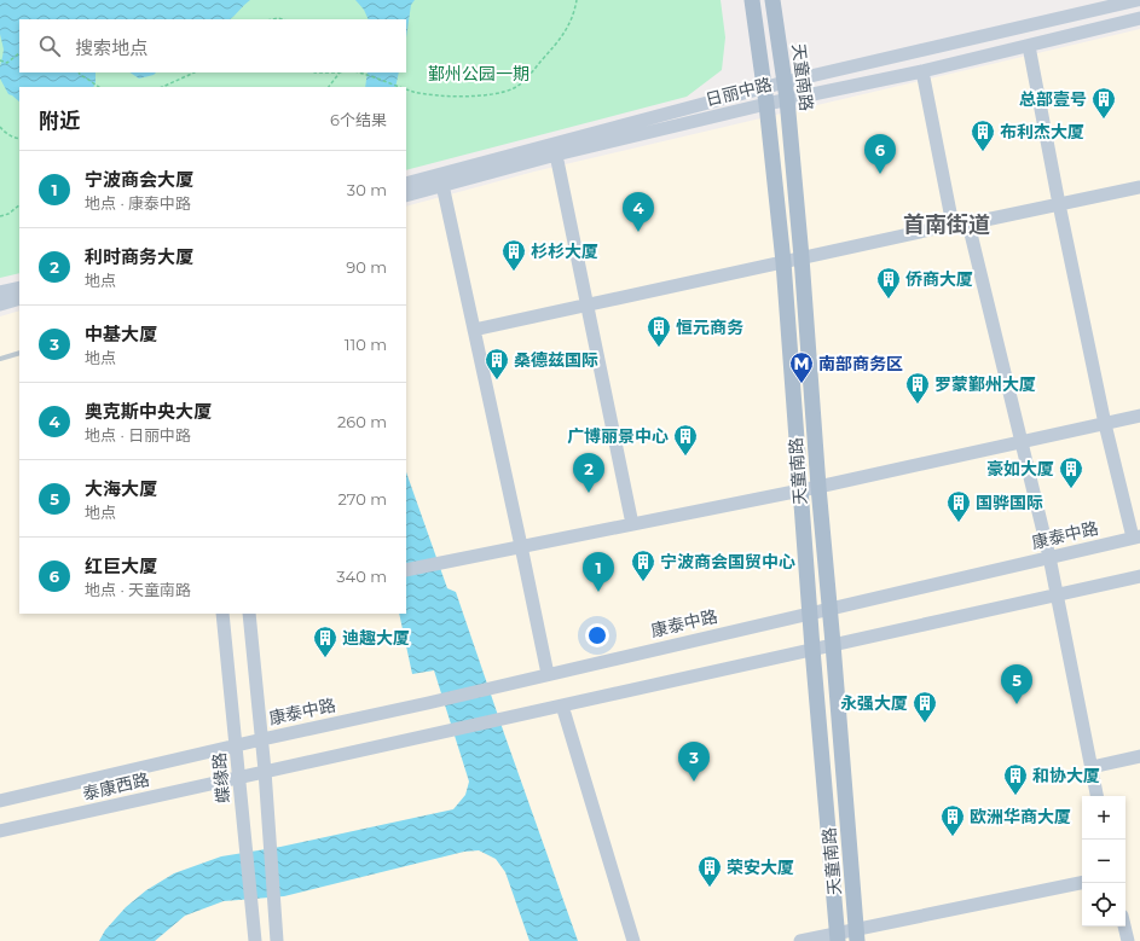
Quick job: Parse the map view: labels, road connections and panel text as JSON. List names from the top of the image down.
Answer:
{
  "streets": {
    "main road": ["天童南路"],
    "street": [
      "日丽中路",
      "康泰中路",
      "蝶缘路",
      "泰康西路"
    ]
  },
  "crossings": [
    ["天童南路", "日丽中路"],
    ["天童南路", "康泰中路"],
    ["康泰中路", "蝶缘路"],
    ["康泰中路", "泰康西路"],
    ["蝶缘路", "泰康西路"]
  ],
  "districts": ["首南街道"],
  "parks": ["鄞州公园一期"],
  "places": {
    "building": [
      "总部壹号",
      "布利杰大厦",
      "杉杉大厦",
      "侨商大厦",
      "恒元商务",
      "桑德兹国际",
      "罗蒙鄞州大厦",
      "广博丽景中心",
      "豪如大厦",
      "国骅国际",
      "宁波商会国贸中心",
      "迪趣大厦",
      "永强大厦",
      "和协大厦",
      "欧洲华商大厦",
      "荣安大厦"
    ],
    "metro station": ["南部商务区"]
  },
  "page": {
    "search": "搜索地点",
    "heading": ["附近", "6个结果"],
    "pins": [
      "6",
      "4",
      "2",
      "1",
      "5",
      "3"
    ],
    "list": [
      {
        "mark": "1",
        "name": "宁波商会大厦",
        "note": "地点 · 康泰中路",
        "value": "30 m"
      },
      {
        "mark": "2",
        "name": "利时商务大厦",
        "note": "地点",
        "value": "90 m"
      },
      {
        "mark": "3",
        "name": "中基大厦",
        "note": "地点",
        "value": "110 m"
      },
      {
        "mark": "4",
        "name": "奥克斯中央大厦",
        "note": "地点 · 日丽中路",
        "value": "260 m"
      },
      {
        "mark": "5",
        "name": "大海大厦",
        "note": "地点",
        "value": "270 m"
      },
      {
        "mark": "6",
        "name": "红巨大厦",
        "note": "地点 · 天童南路",
        "value": "340 m"
      }
    ],
    "map_buttons": ["+", "−"]
  }
}
